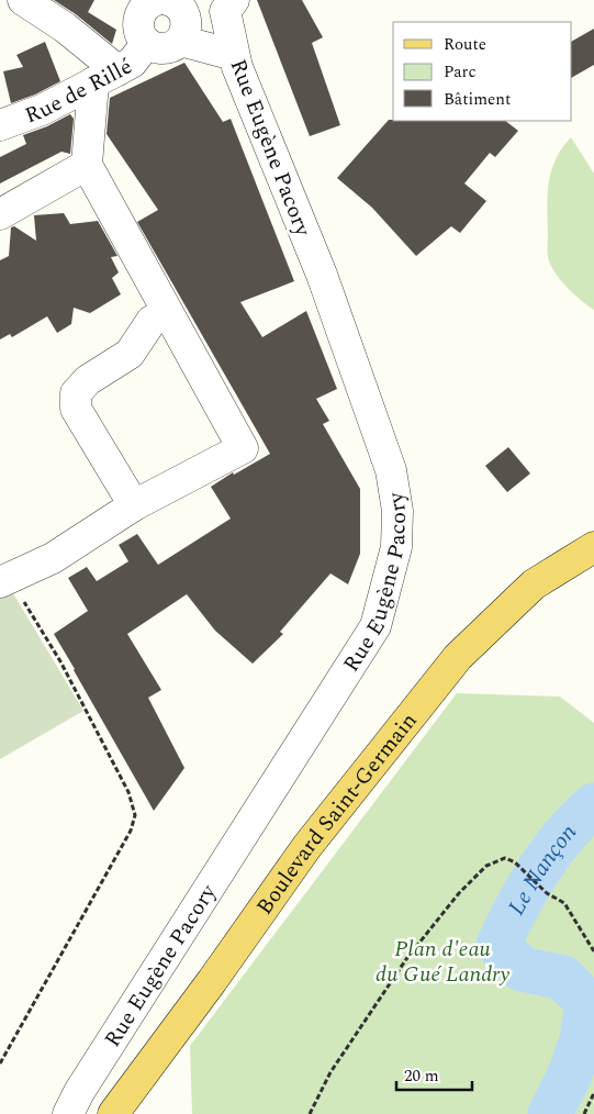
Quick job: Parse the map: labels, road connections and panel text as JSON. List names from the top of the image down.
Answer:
{
  "streets": {
    "main road": ["Boulevard Saint-Germain"],
    "street": ["Rue de Rillé", "Rue Eugène Pacory"]
  },
  "water": ["Le Nançon"],
  "parks": ["Plan d'eau du Gué Landry"],
  "legend": ["Route", "Parc", "Bâtiment"],
  "scale_bar": "20 m"
}
